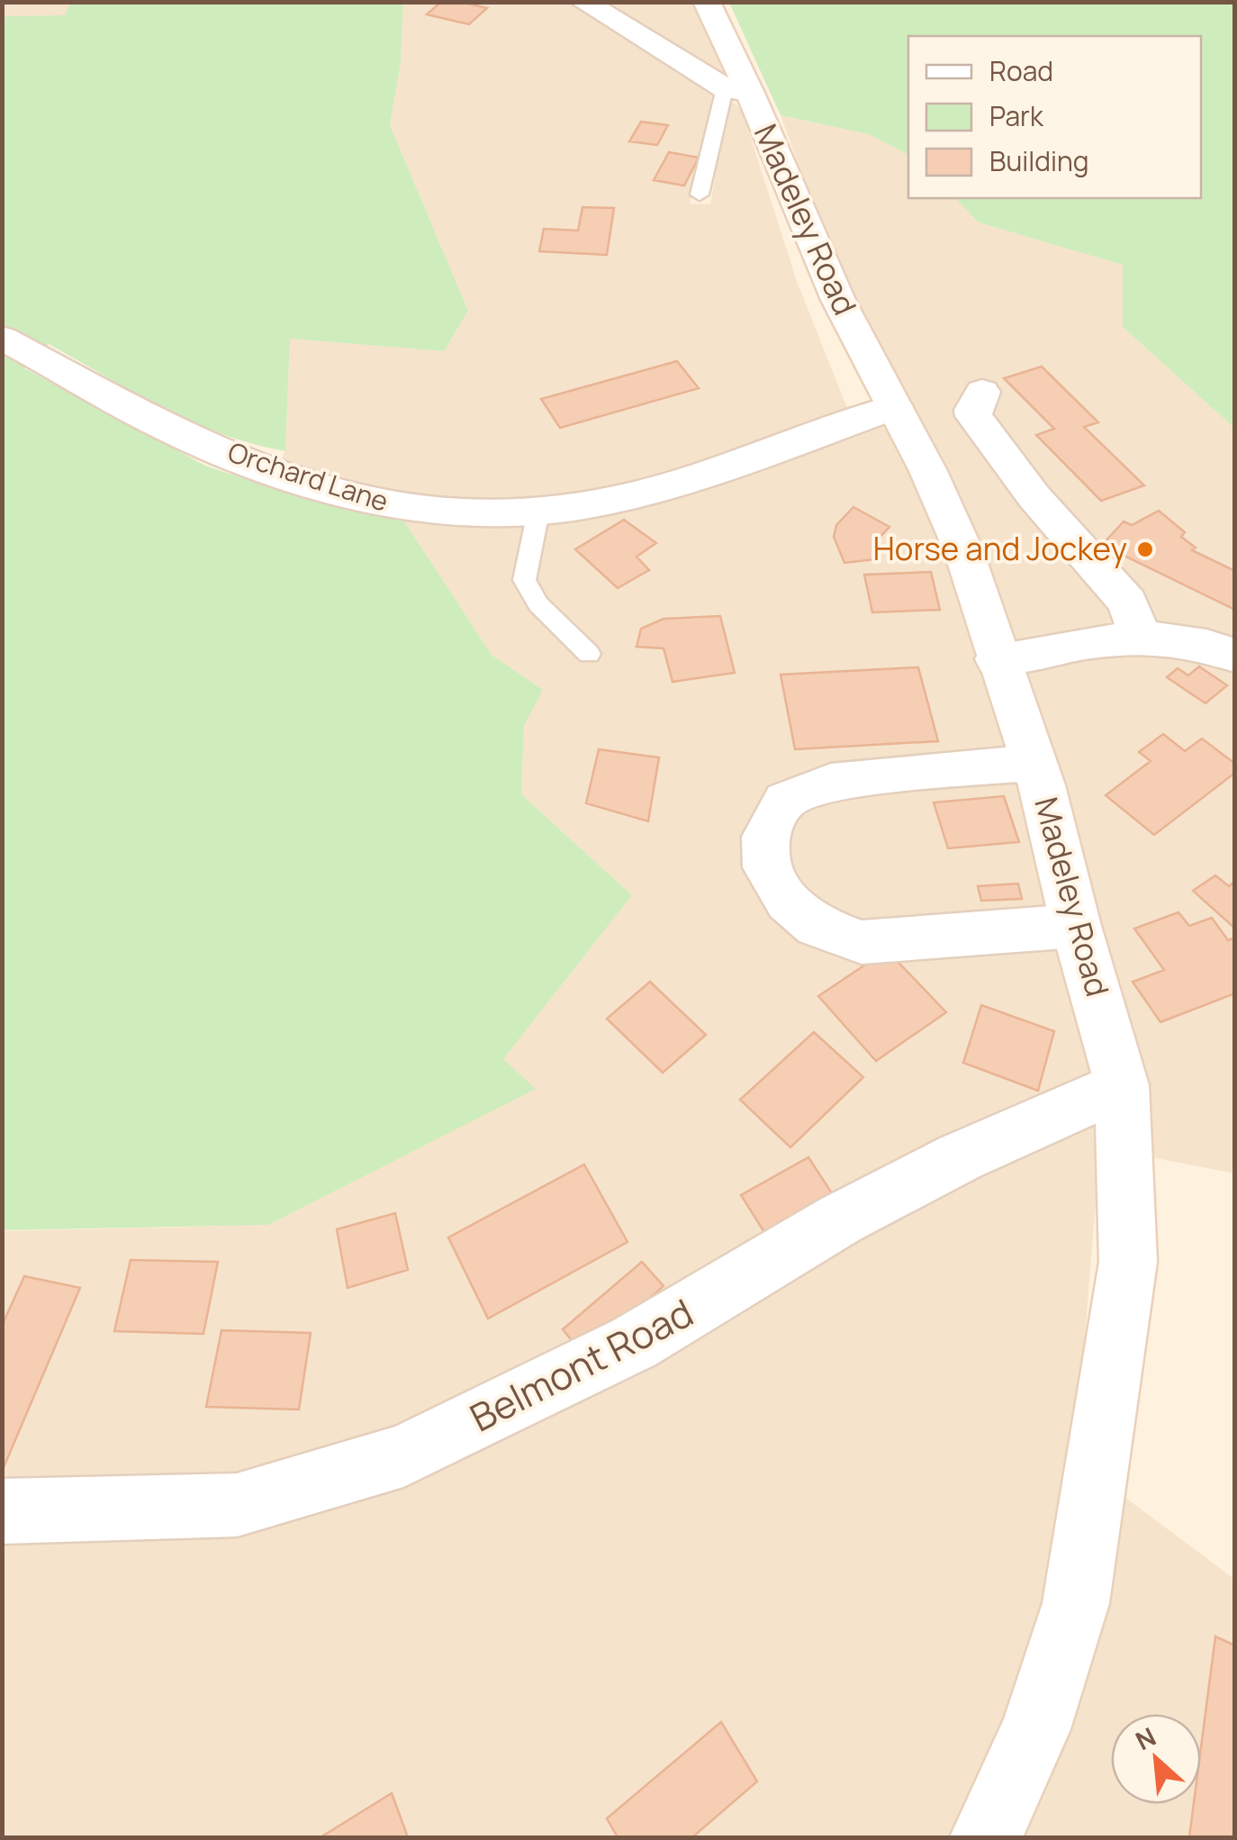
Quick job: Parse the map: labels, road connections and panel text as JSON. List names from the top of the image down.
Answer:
{
  "streets": {
    "street": ["Madeley Road", "Orchard Lane", "Belmont Road"]
  },
  "crossings": [
    ["Madeley Road", "Orchard Lane"],
    ["Madeley Road", "Belmont Road"]
  ],
  "places": ["Horse and Jockey"],
  "legend": ["Road", "Park", "Building"],
  "north": "top left"
}
